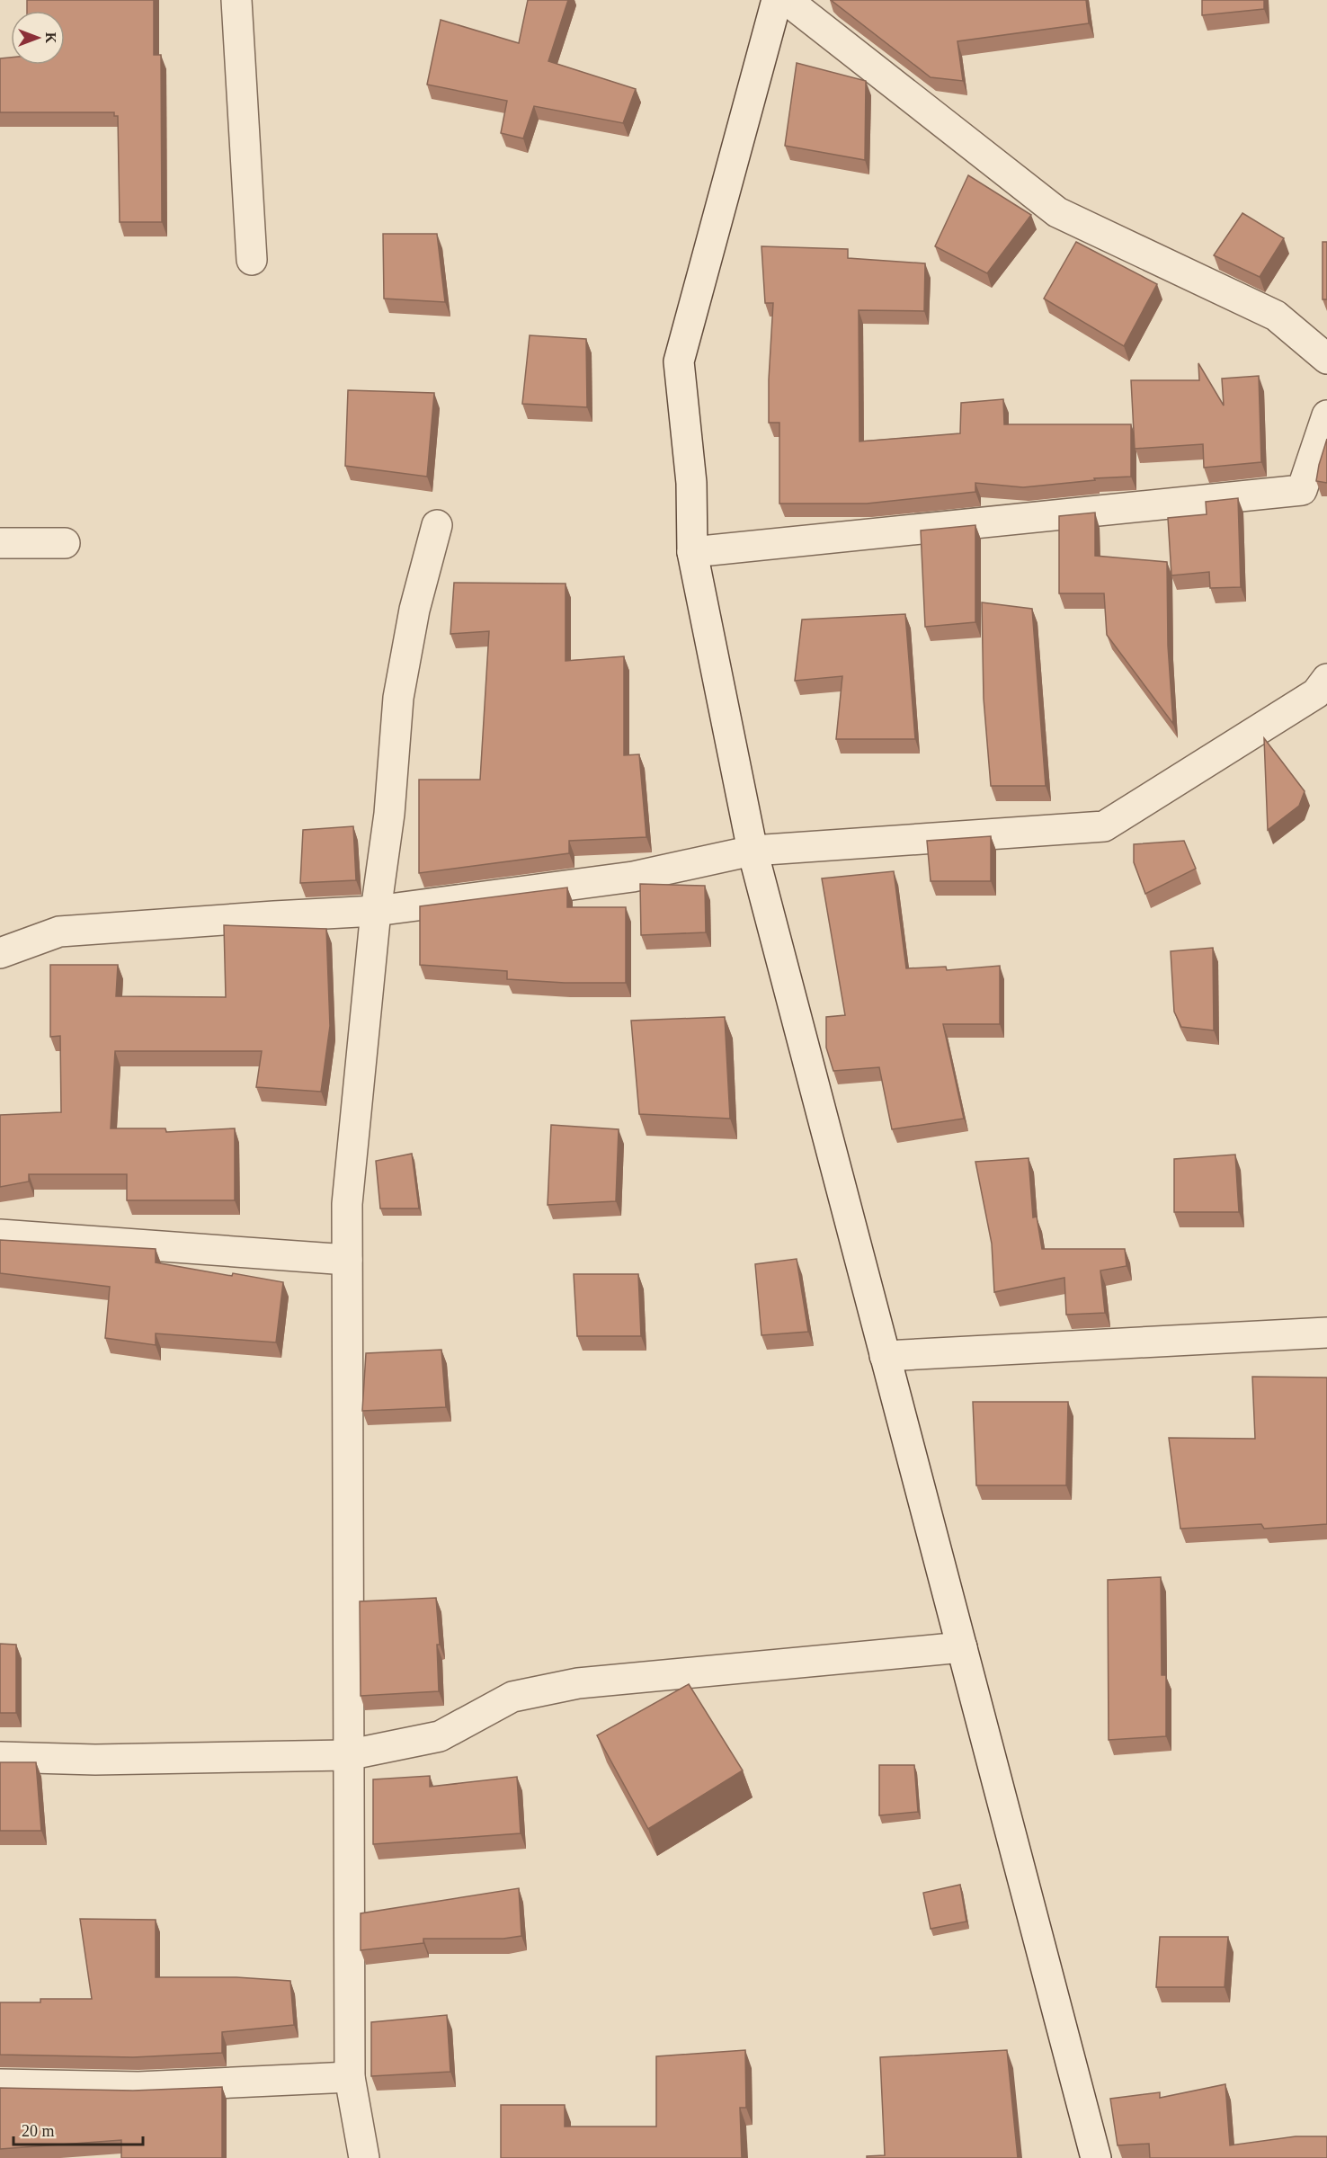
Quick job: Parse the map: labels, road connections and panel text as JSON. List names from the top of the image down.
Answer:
{
  "scale_bar": "20 m",
  "north": "right"
}
